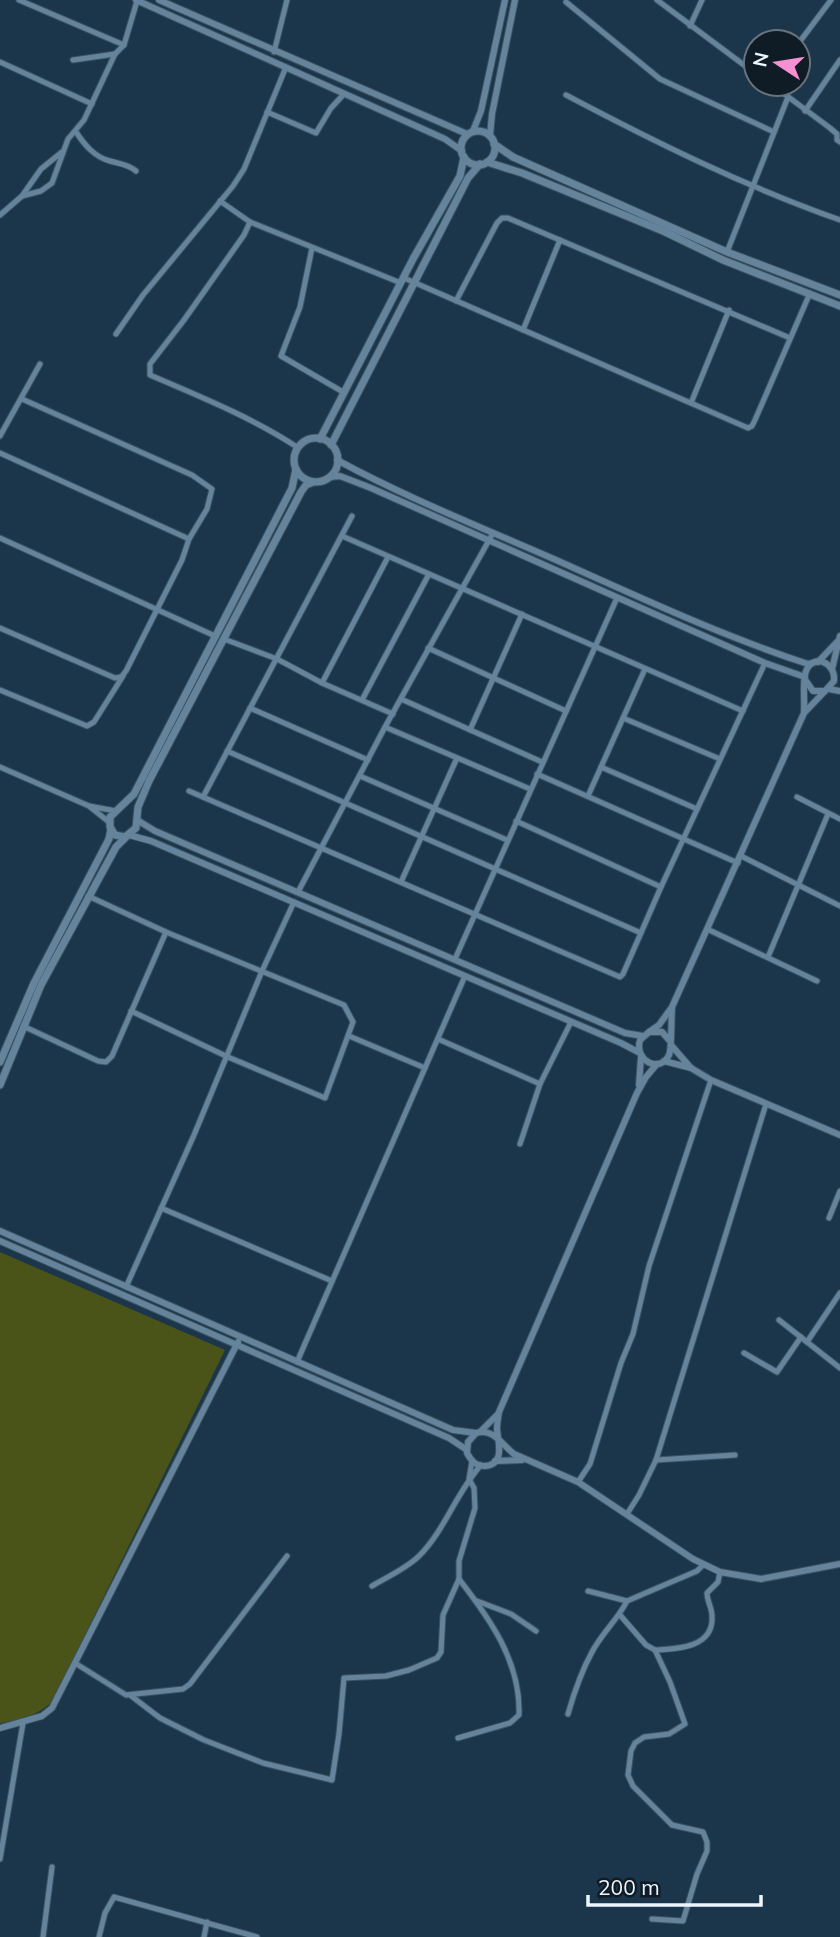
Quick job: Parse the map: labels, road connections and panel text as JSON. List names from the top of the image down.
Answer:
{
  "scale_bar": "200 m",
  "north": "left"
}
